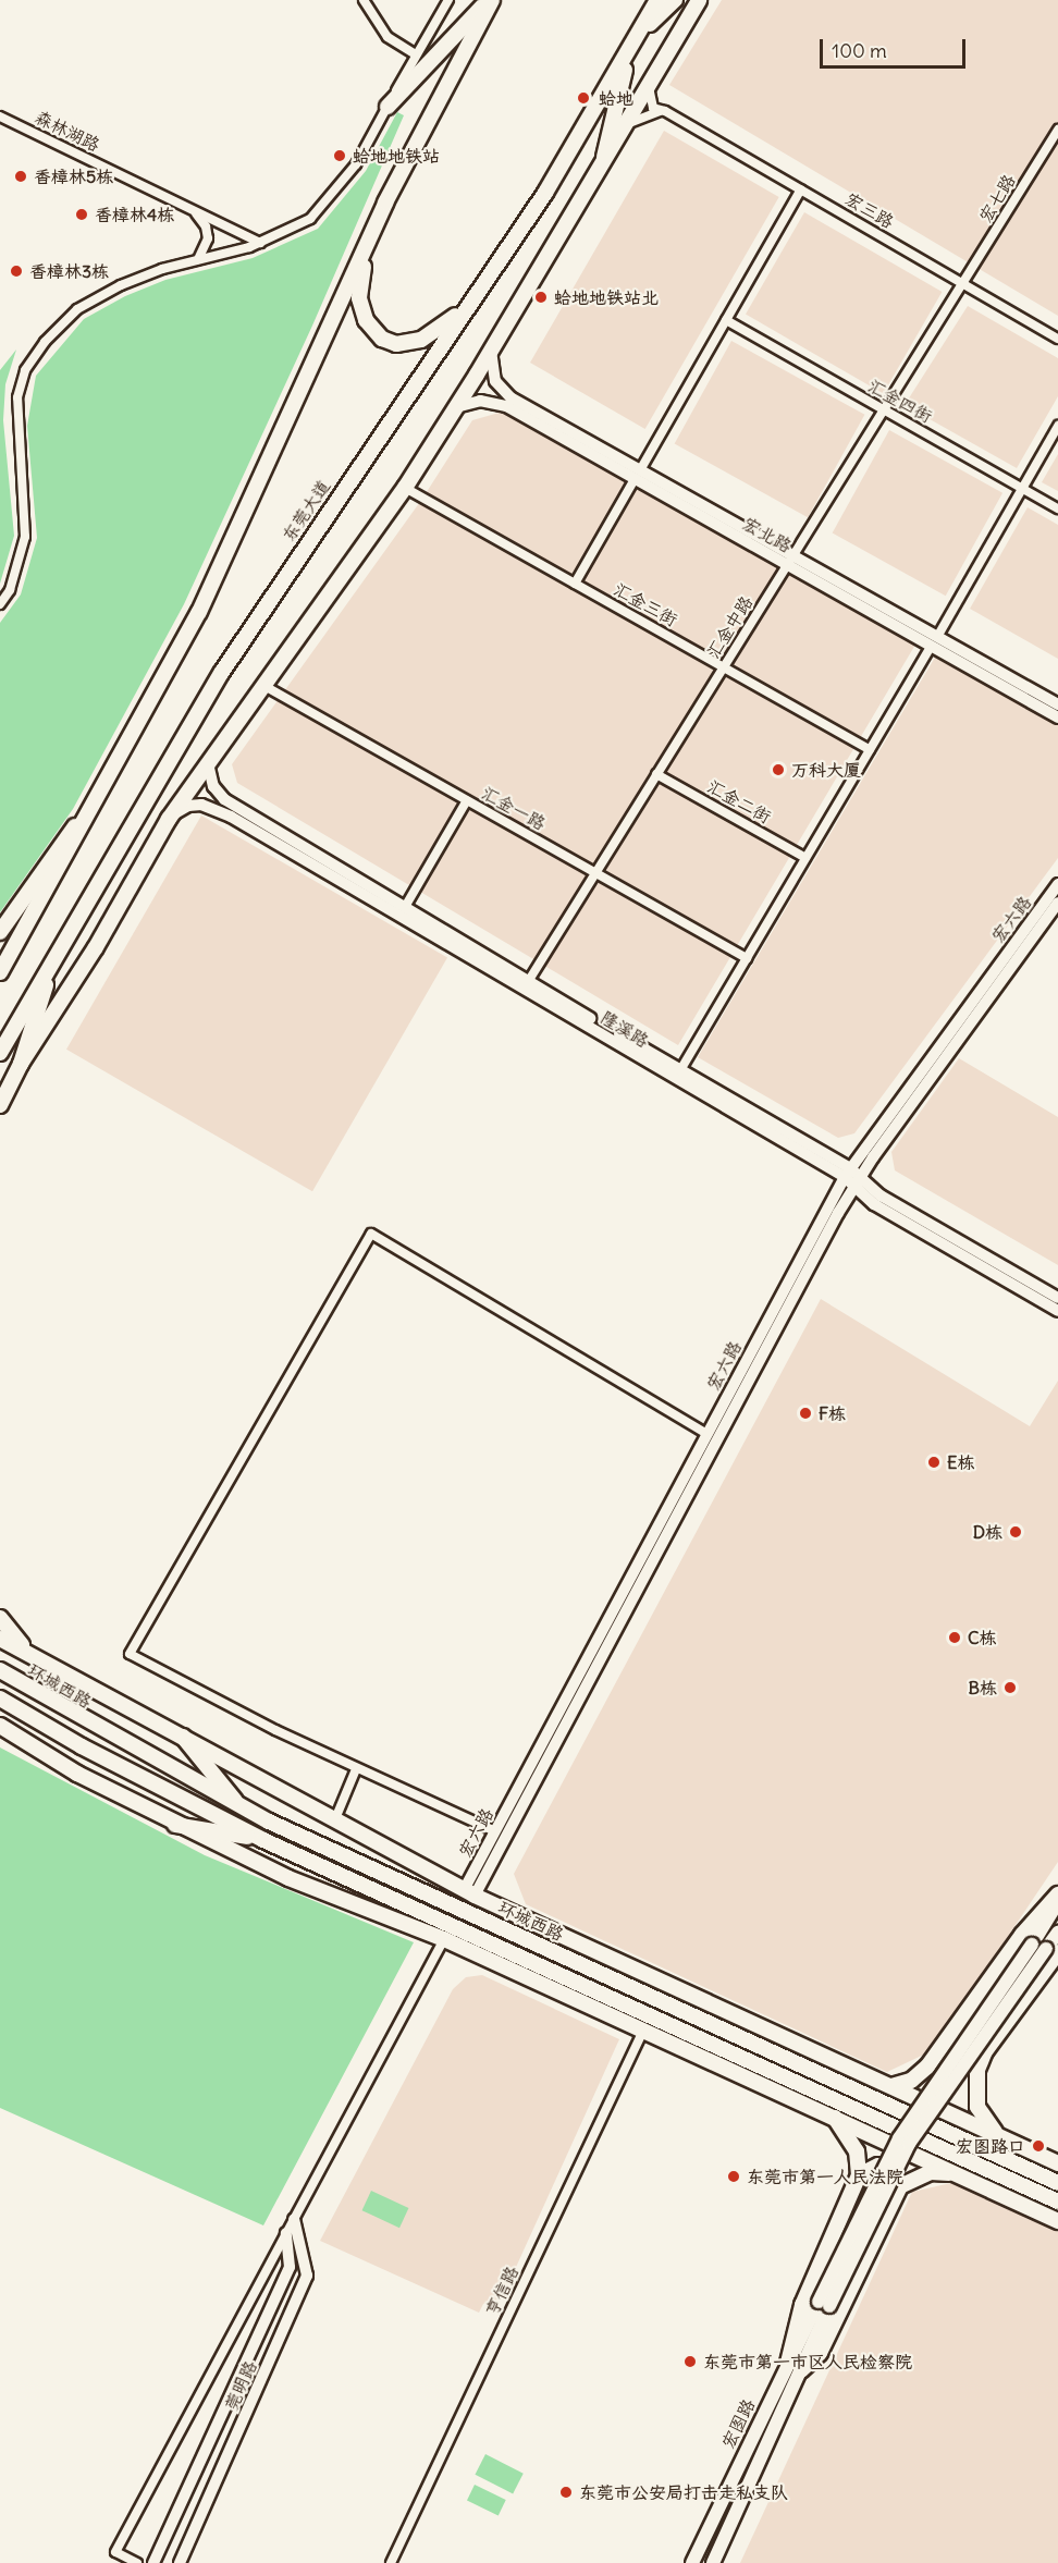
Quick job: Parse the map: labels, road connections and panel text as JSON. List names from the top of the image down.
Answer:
{
  "streets": {
    "main road": ["东莞大道", "环城西路", "宏图路"],
    "street": [
      "森林湖路",
      "宏七路",
      "宏三路",
      "汇金四街",
      "宏北路",
      "汇金三街",
      "汇金中路",
      "汇金二街",
      "汇金一路",
      "宏六路",
      "隆溪路",
      "亨信路",
      "莞明路"
    ]
  },
  "crossings": [
    ["宏七路", "宏三路"],
    ["宏七路", "汇金中路"],
    ["宏三路", "汇金中路"],
    ["汇金四街", "汇金中路"],
    ["宏北路", "汇金中路"],
    ["汇金三街", "汇金中路"],
    ["汇金中路", "汇金二街"],
    ["汇金中路", "汇金一路"],
    ["汇金中路", "隆溪路"],
    ["宏六路", "隆溪路"]
  ],
  "places": [
    "蛤地",
    "蛤地地铁站",
    "香樟林5栋",
    "香樟林4栋",
    "香樟林3栋",
    "蛤地地铁站北",
    "万科大厦",
    "F栋",
    "E栋",
    "D栋",
    "C栋",
    "B栋",
    "宏图路口",
    "东莞市第一人民法院",
    "东莞市第一市区人民检察院",
    "东莞市公安局打击走私支队"
  ],
  "scale_bar": "100 m"
}
